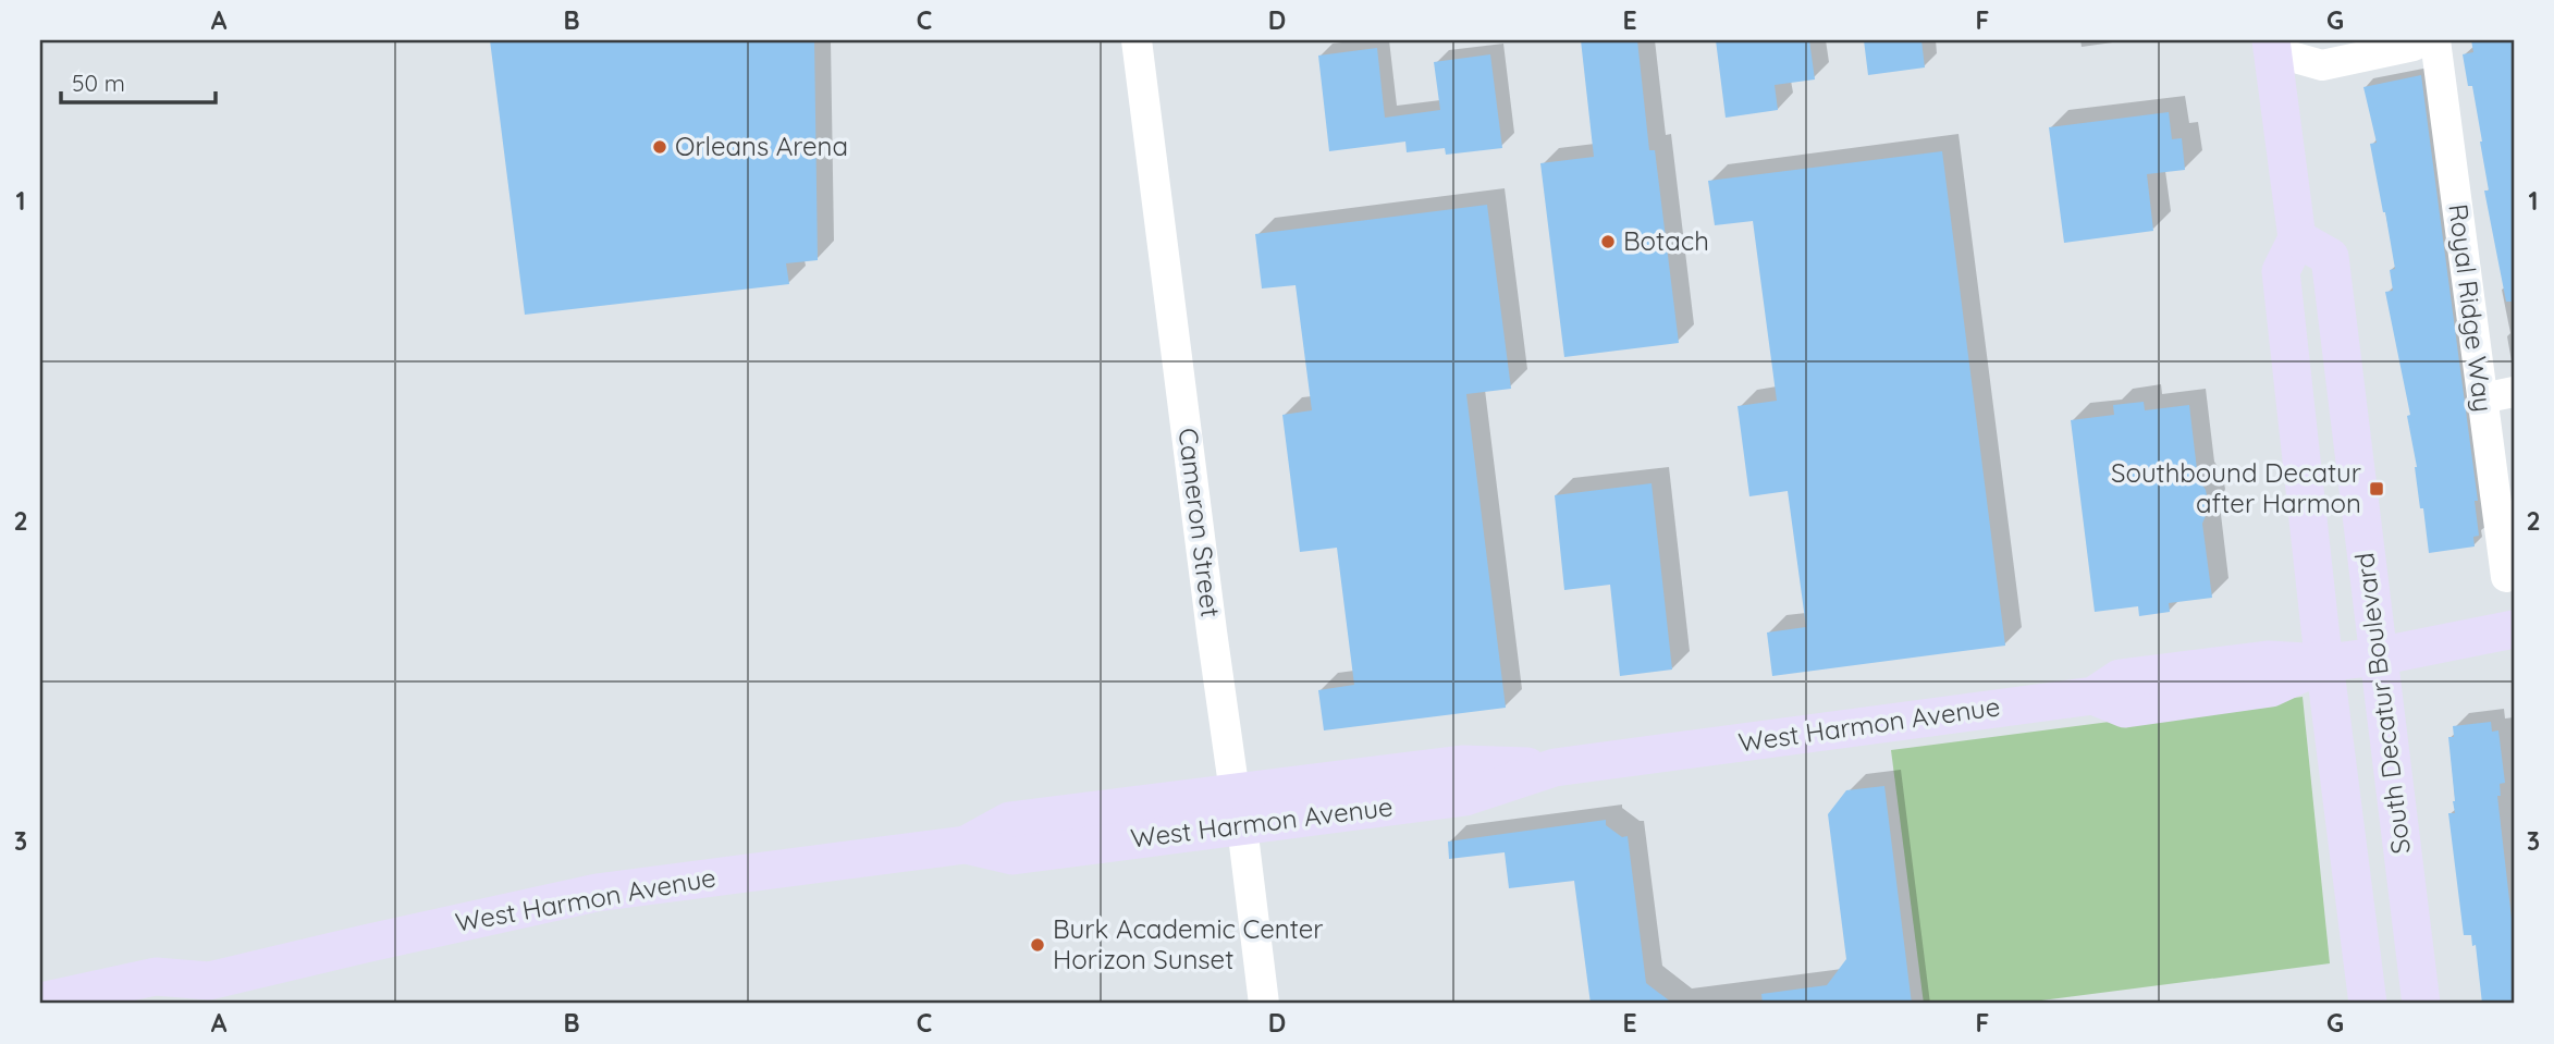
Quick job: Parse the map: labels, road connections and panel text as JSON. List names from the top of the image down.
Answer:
{
  "streets": {
    "main road": ["South Decatur Boulevard", "West Harmon Avenue"],
    "street": ["Royal Ridge Way", "Cameron Street"]
  },
  "crossings": [
    ["Cameron Street", "West Harmon Avenue"],
    ["South Decatur Boulevard", "West Harmon Avenue"]
  ],
  "places": {
    "other": ["Orleans Arena", "Botach", "Burk Academic Center Horizon Sunset"],
    "transit": ["Southbound Decatur after Harmon"]
  },
  "scale_bar": "50 m",
  "grid": {
    "columns": [
      "A",
      "B",
      "C",
      "D",
      "E",
      "F",
      "G"
    ],
    "rows": ["1", "2", "3"]
  }
}
